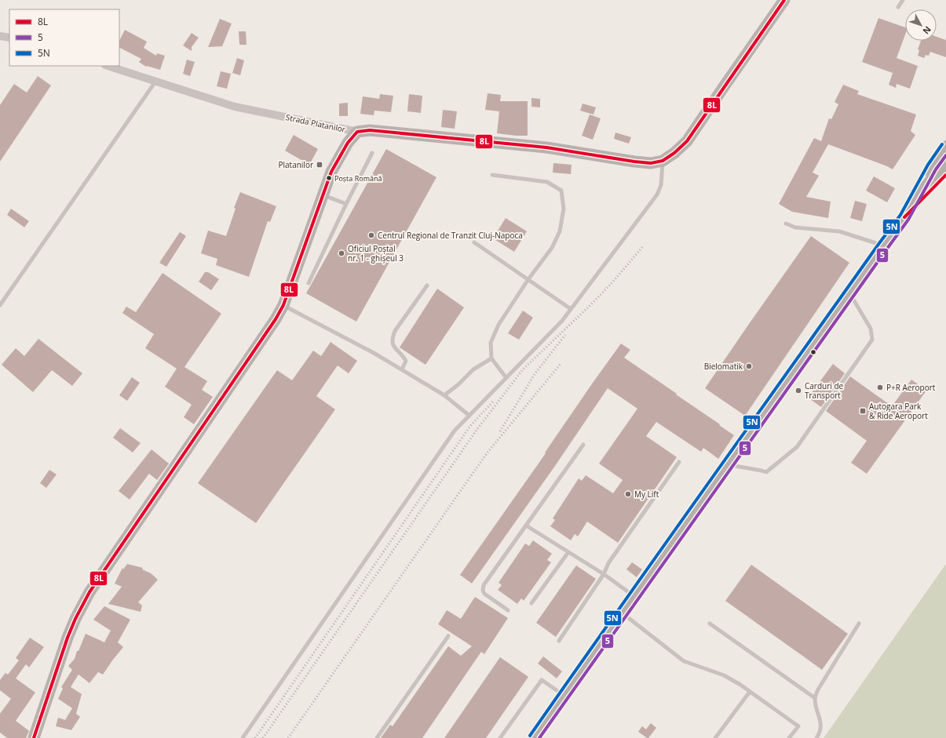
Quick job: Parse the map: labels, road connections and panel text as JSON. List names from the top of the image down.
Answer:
{
  "streets": {
    "main road": ["Strada Platanilor"]
  },
  "places": {
    "transit": ["Platanilor", "Autogara Park & Ride Aeroport"],
    "other": [
      "Poșta Română",
      "Centrul Regional de Tranzit Cluj-Napoca",
      "Oficiul Poștal nr. 1 - ghișeul 3",
      "Bielomatik",
      "P+R Aeroport",
      "Carduri de Transport",
      "My Lift"
    ]
  },
  "lines": ["transit line 8L", "transit line 5N", "transit line 5"],
  "legend": ["8L", "5", "5N"],
  "north": "bottom right"
}
